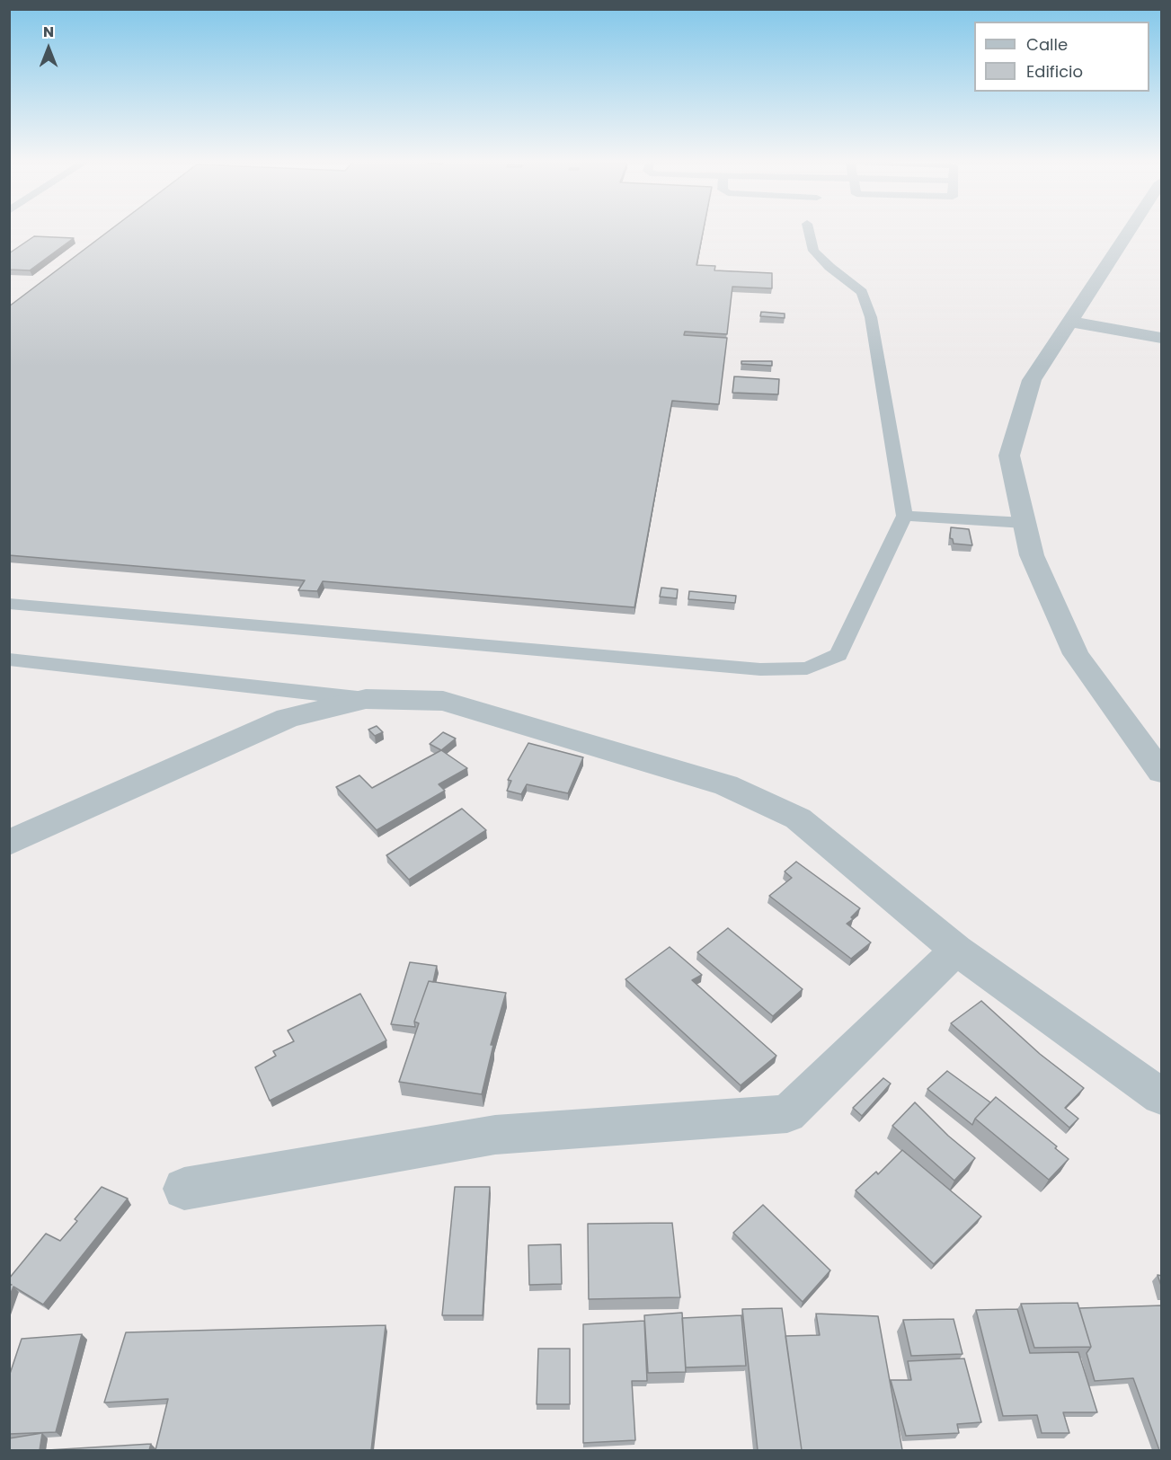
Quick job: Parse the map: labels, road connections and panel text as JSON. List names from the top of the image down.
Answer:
{
  "legend": ["Calle", "Edificio"],
  "north": "top"
}
